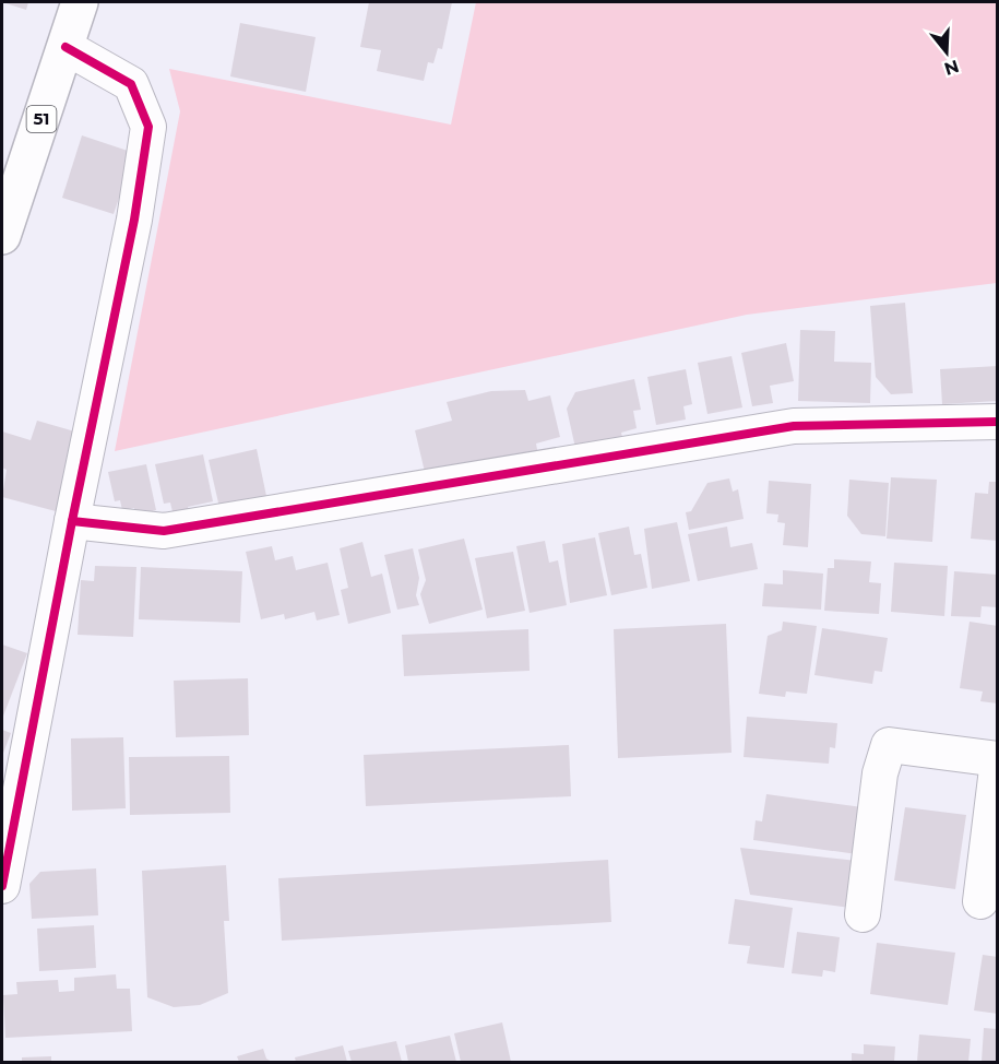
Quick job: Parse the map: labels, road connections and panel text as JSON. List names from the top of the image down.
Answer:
{
  "streets": {
    "highway": ["51"]
  },
  "north": "bottom"
}
